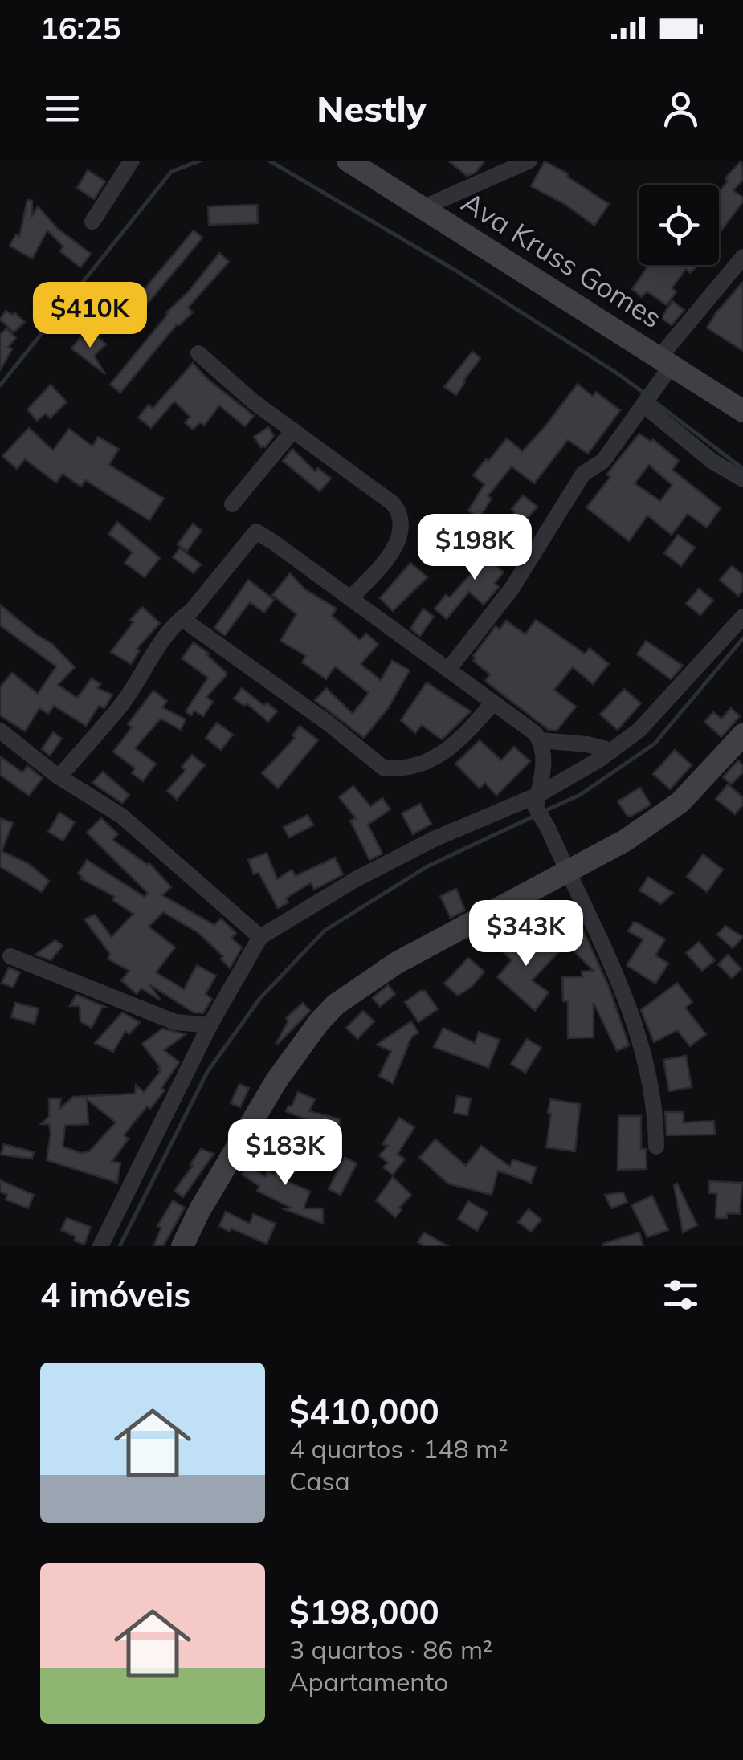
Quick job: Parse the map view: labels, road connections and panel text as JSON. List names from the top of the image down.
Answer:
{
  "streets": {
    "main road": ["Ava Kruss Gomes"]
  },
  "page": {
    "status": "16:25",
    "header": "Nestly",
    "price": [
      "$410K",
      "$198K",
      "$343K",
      "$183K"
    ],
    "heading": "4 imóveis",
    "list": [
      {
        "name": "$410,000",
        "note": "4 quartos · 148 m² · Casa"
      },
      {
        "name": "$198,000",
        "note": "3 quartos · 86 m² · Apartamento"
      }
    ]
  }
}
